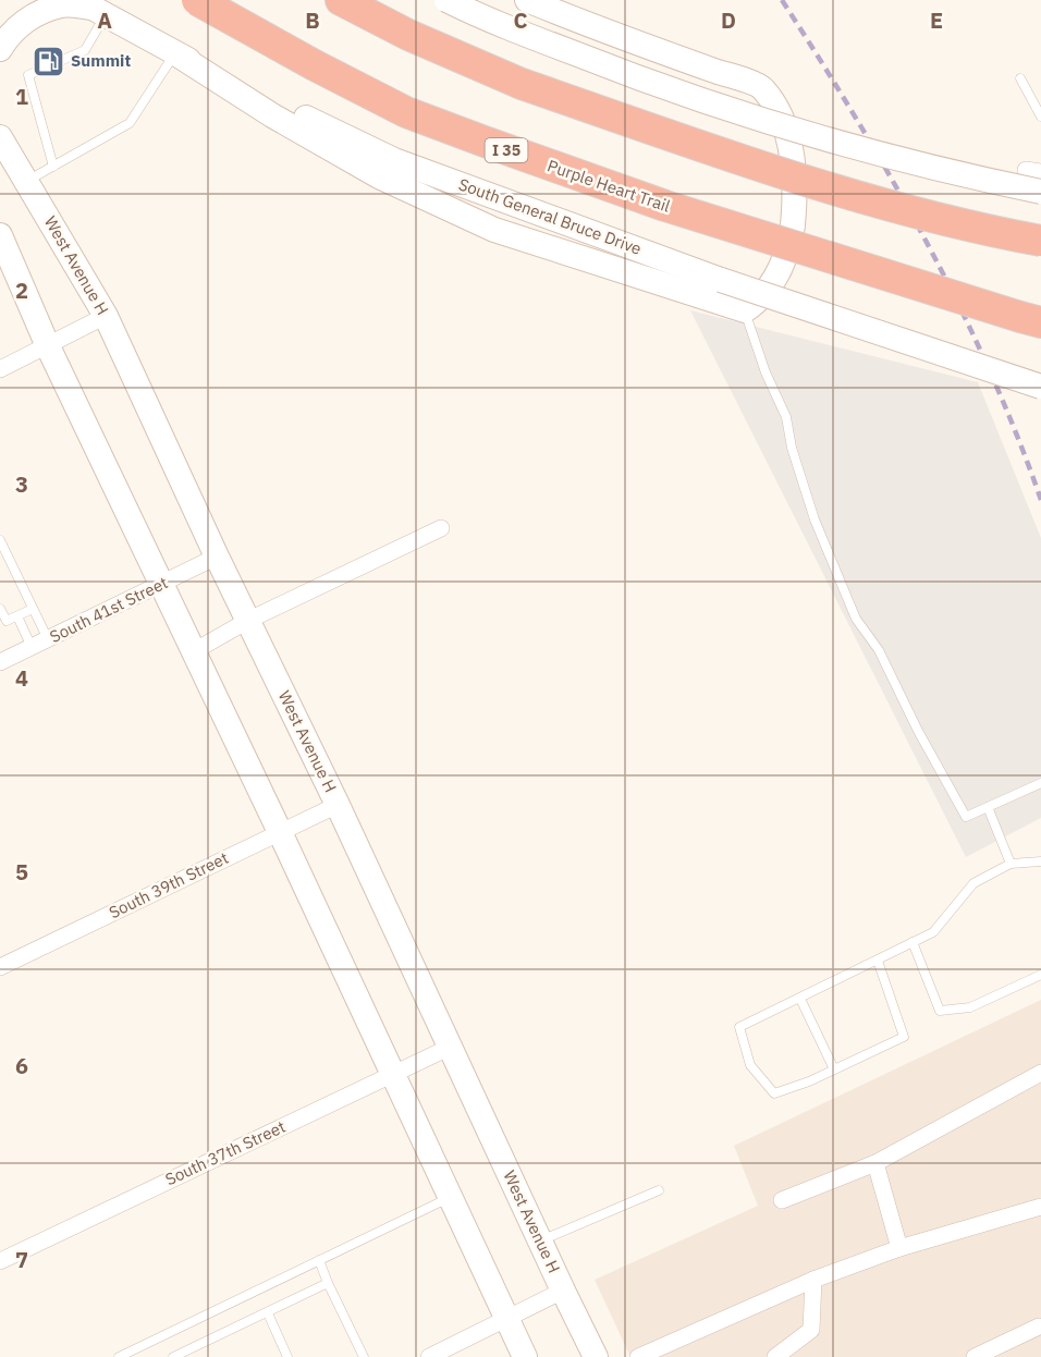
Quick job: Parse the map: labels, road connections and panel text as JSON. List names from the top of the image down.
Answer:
{
  "streets": {
    "highway": ["I 35", "Purple Heart Trail"],
    "main road": ["South General Bruce Drive", "West Avenue H"],
    "street": ["South 41st Street", "South 39th Street", "South 37th Street"]
  },
  "crossings": [
    ["West Avenue H", "South 41st Street"],
    ["West Avenue H", "South 39th Street"],
    ["West Avenue H", "South 37th Street"]
  ],
  "places": {
    "fuel station": ["Summit"]
  },
  "grid": {
    "columns": [
      "A",
      "B",
      "C",
      "D",
      "E"
    ],
    "rows": [
      "1",
      "2",
      "3",
      "4",
      "5",
      "6",
      "7"
    ]
  }
}
